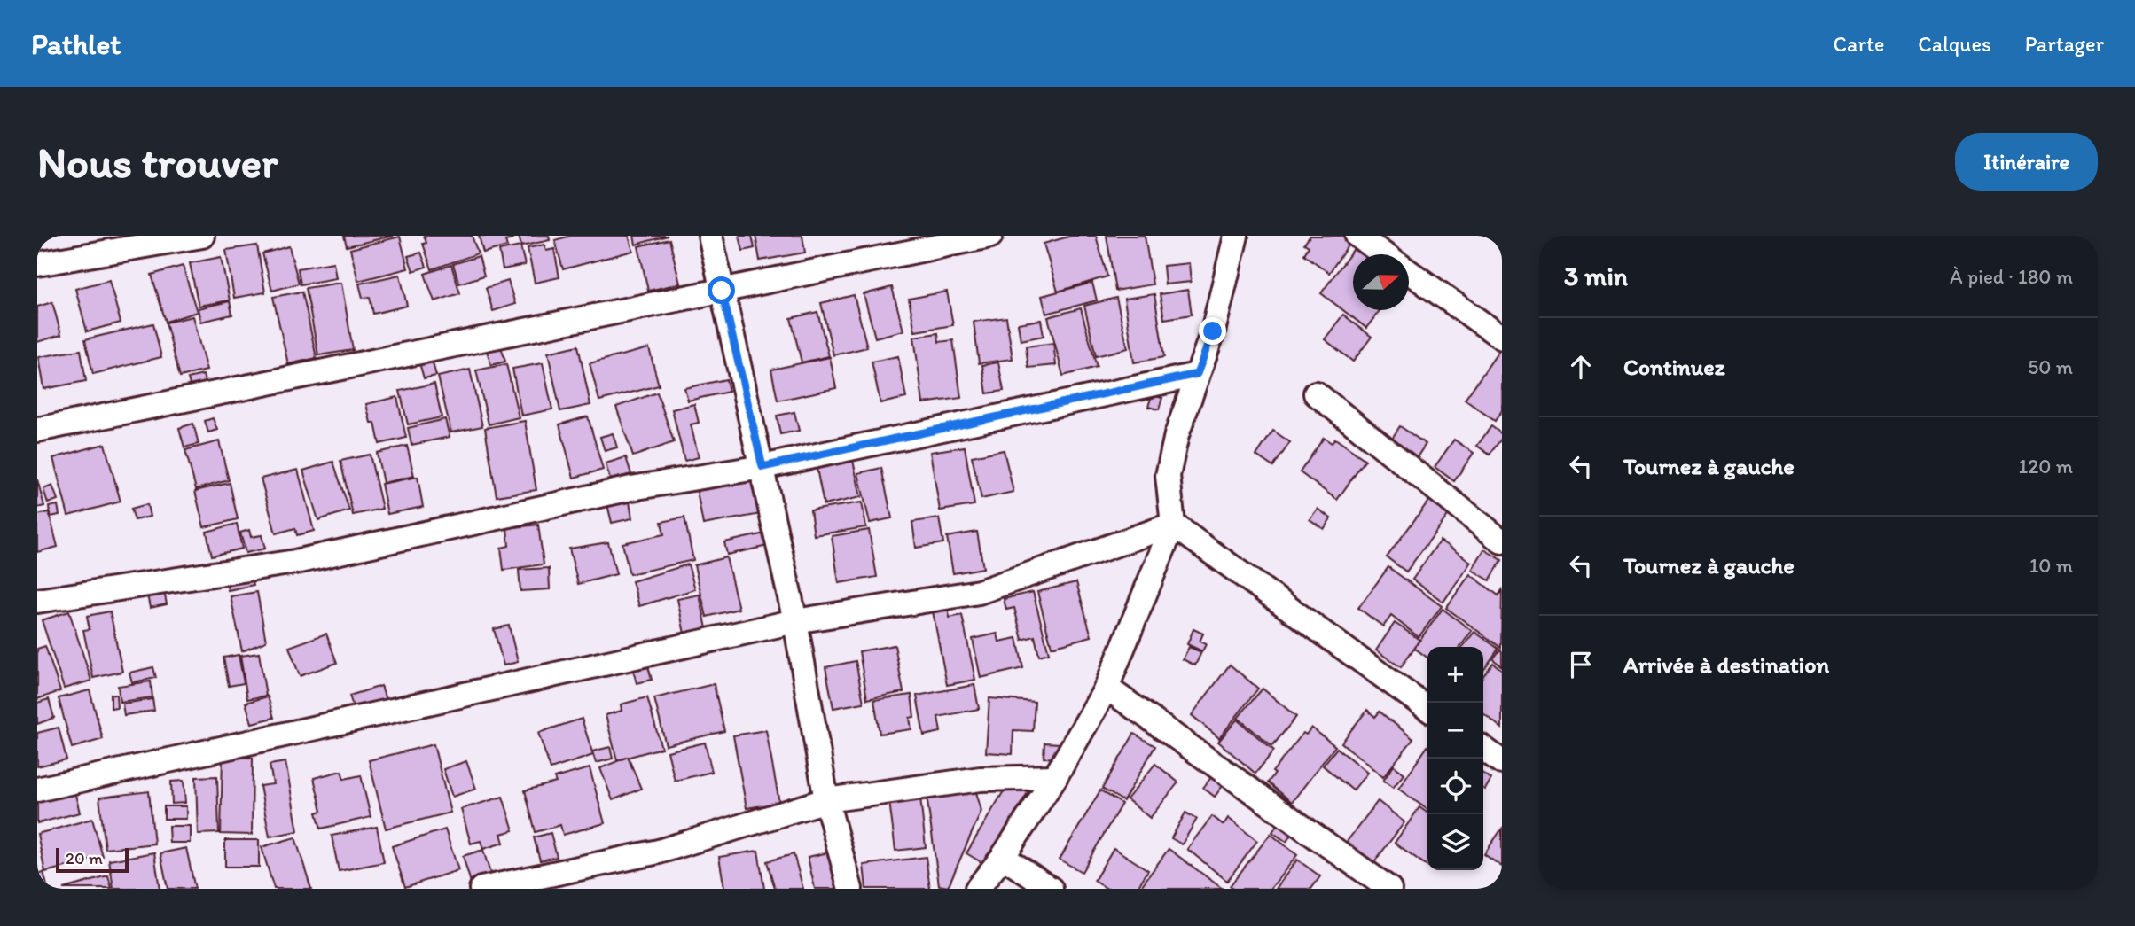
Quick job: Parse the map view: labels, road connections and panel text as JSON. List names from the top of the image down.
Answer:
{
  "scale_bar": "20 m",
  "north": "right",
  "page": {
    "header": "Pathlet",
    "nav": ["Carte", "Calques", "Partager"],
    "buttons": "Itinéraire",
    "title": "Nous trouver",
    "heading": ["3 min", "À pied · 180 m"],
    "list": [
      ["Continuez", "50 m"],
      ["Tournez à gauche", "120 m"],
      ["Tournez à gauche", "10 m"],
      "Arrivée à destination"
    ],
    "map_buttons": ["+", "−"],
    "scale": "20 m"
  }
}
